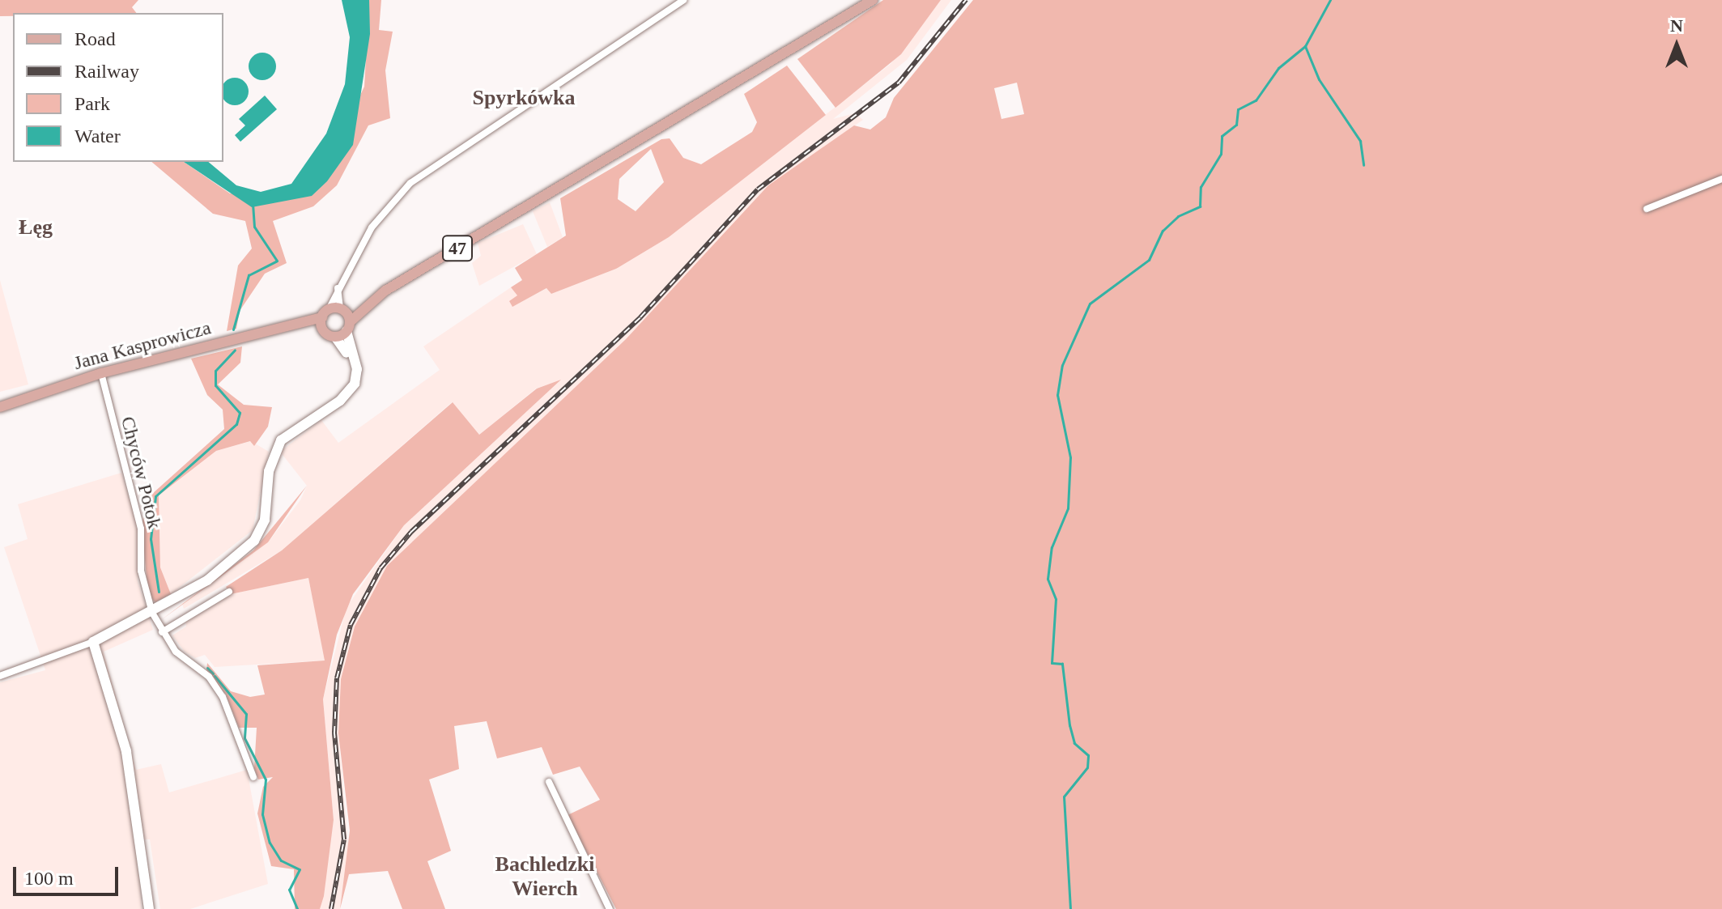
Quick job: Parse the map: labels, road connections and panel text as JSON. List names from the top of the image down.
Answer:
{
  "streets": {
    "main road": ["47", "Jana Kasprowicza"],
    "street": ["Chyców Potok"]
  },
  "crossings": [
    ["47", "Jana Kasprowicza"],
    ["Jana Kasprowicza", "Chyców Potok"]
  ],
  "districts": ["Spyrkówka", "Łęg", "Bachledzki Wierch"],
  "legend": [
    "Road",
    "Railway",
    "Park",
    "Water"
  ],
  "scale_bar": "100 m",
  "north": "top"
}
